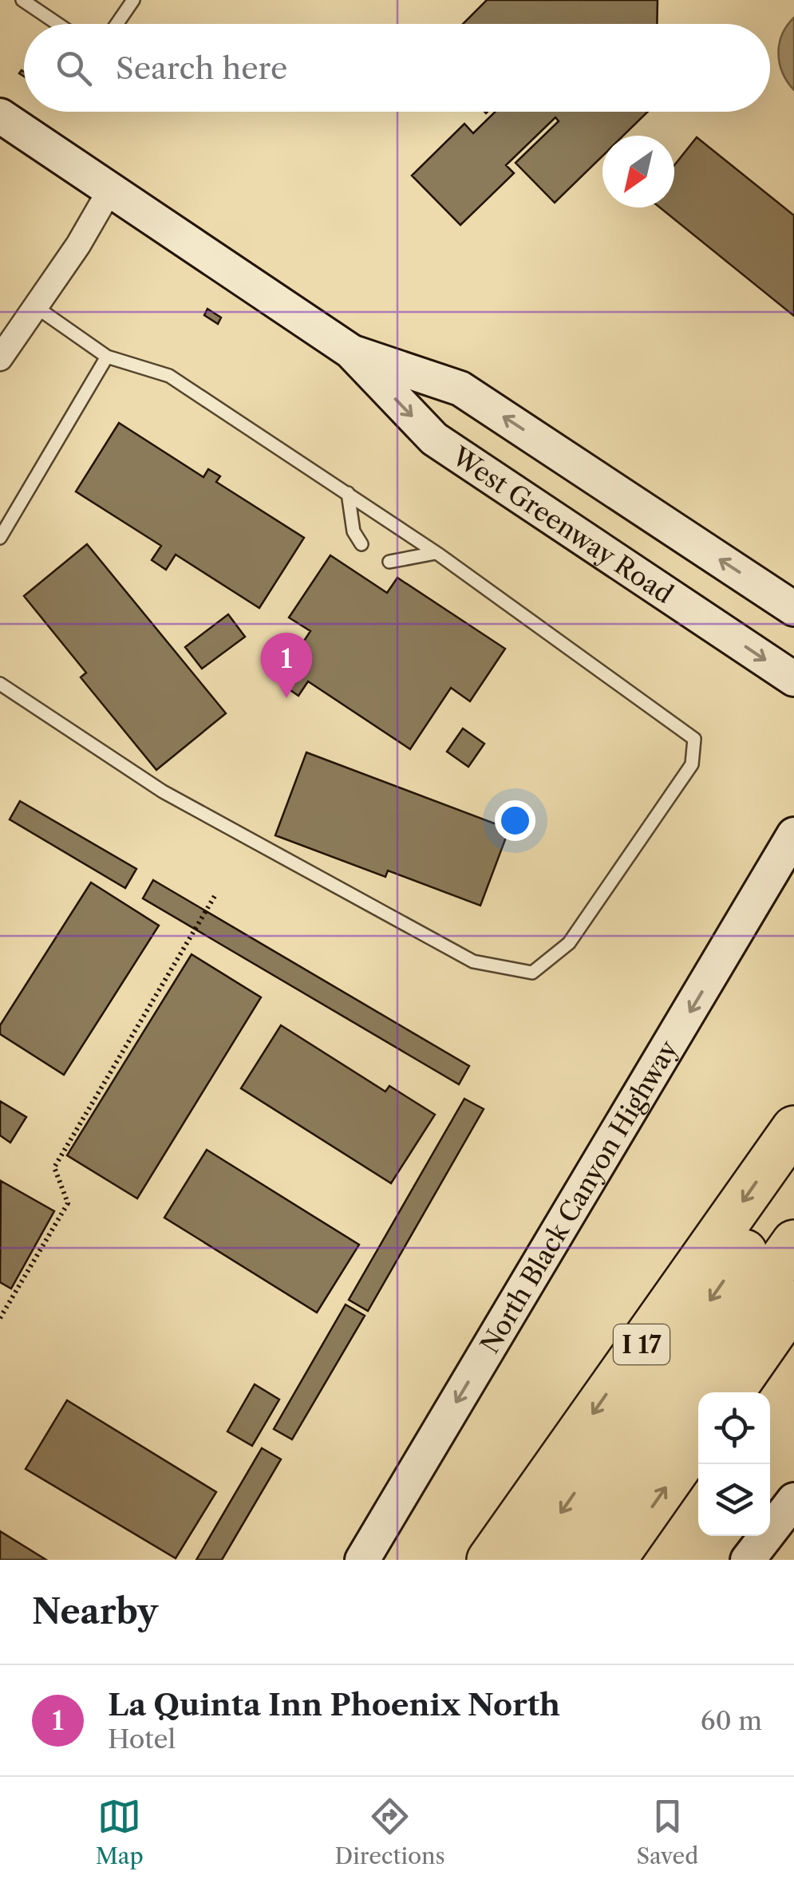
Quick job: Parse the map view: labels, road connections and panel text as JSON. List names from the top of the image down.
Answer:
{
  "streets": {
    "highway": ["I 17"],
    "main road": ["West Greenway Road", "North Black Canyon Highway"]
  },
  "one_way": ["North Black Canyon Highway"],
  "north": "bottom left",
  "page": {
    "search": "Search here",
    "pins": "1",
    "heading": "Nearby",
    "list": [
      {
        "mark": "1",
        "name": "La Quinta Inn Phoenix North",
        "note": "Hotel",
        "value": "60 m"
      }
    ],
    "nav": ["Map", "Directions", "Saved"]
  }
}
